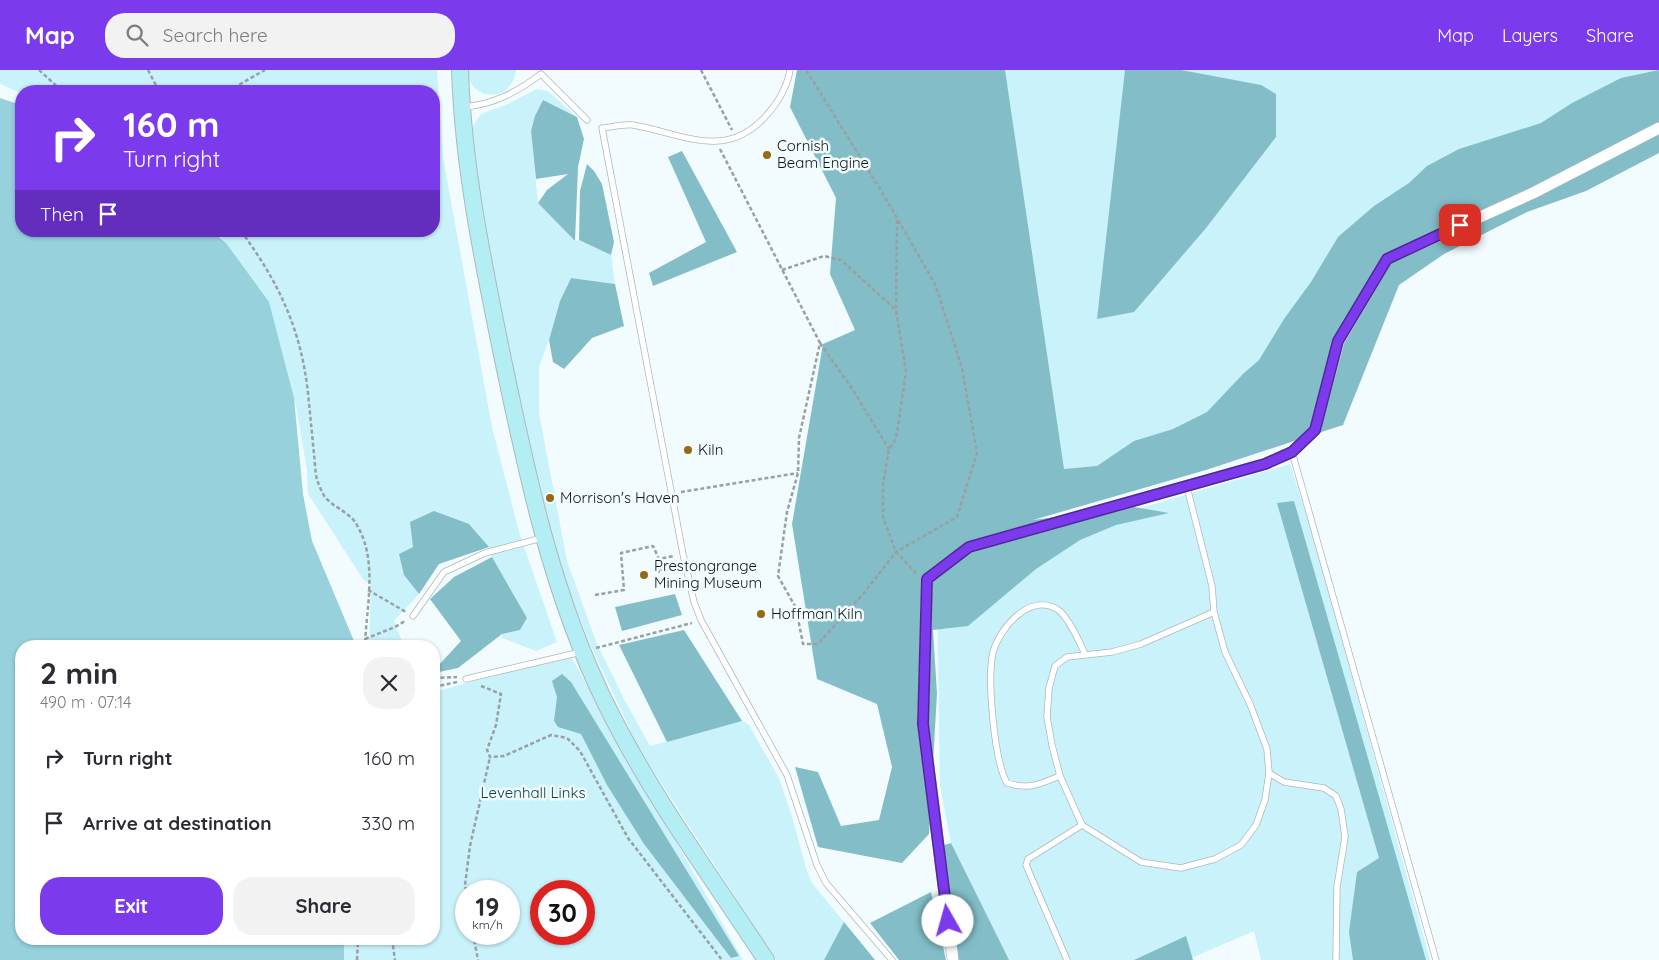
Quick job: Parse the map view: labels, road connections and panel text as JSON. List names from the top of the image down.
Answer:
{
  "parks": ["Levenhall Links"],
  "places": [
    "Cornish Beam Engine",
    "Kiln",
    "Morrison's Haven",
    "Prestongrange Mining Museum",
    "Hoffman Kiln"
  ],
  "page": {
    "header": "Map",
    "search": "Search here",
    "nav": ["Map", "Layers", "Share"],
    "turn": ["160 m", "Turn right"],
    "then": "Then",
    "heading": ["2 min", "490 m · 07:14"],
    "list": [
      {
        "name": "Turn right",
        "value": "160 m"
      },
      {
        "name": "Arrive at destination",
        "value": "330 m"
      }
    ],
    "buttons": ["Exit", "Share"],
    "speed": "19 km/h",
    "limit": "30"
  }
}
